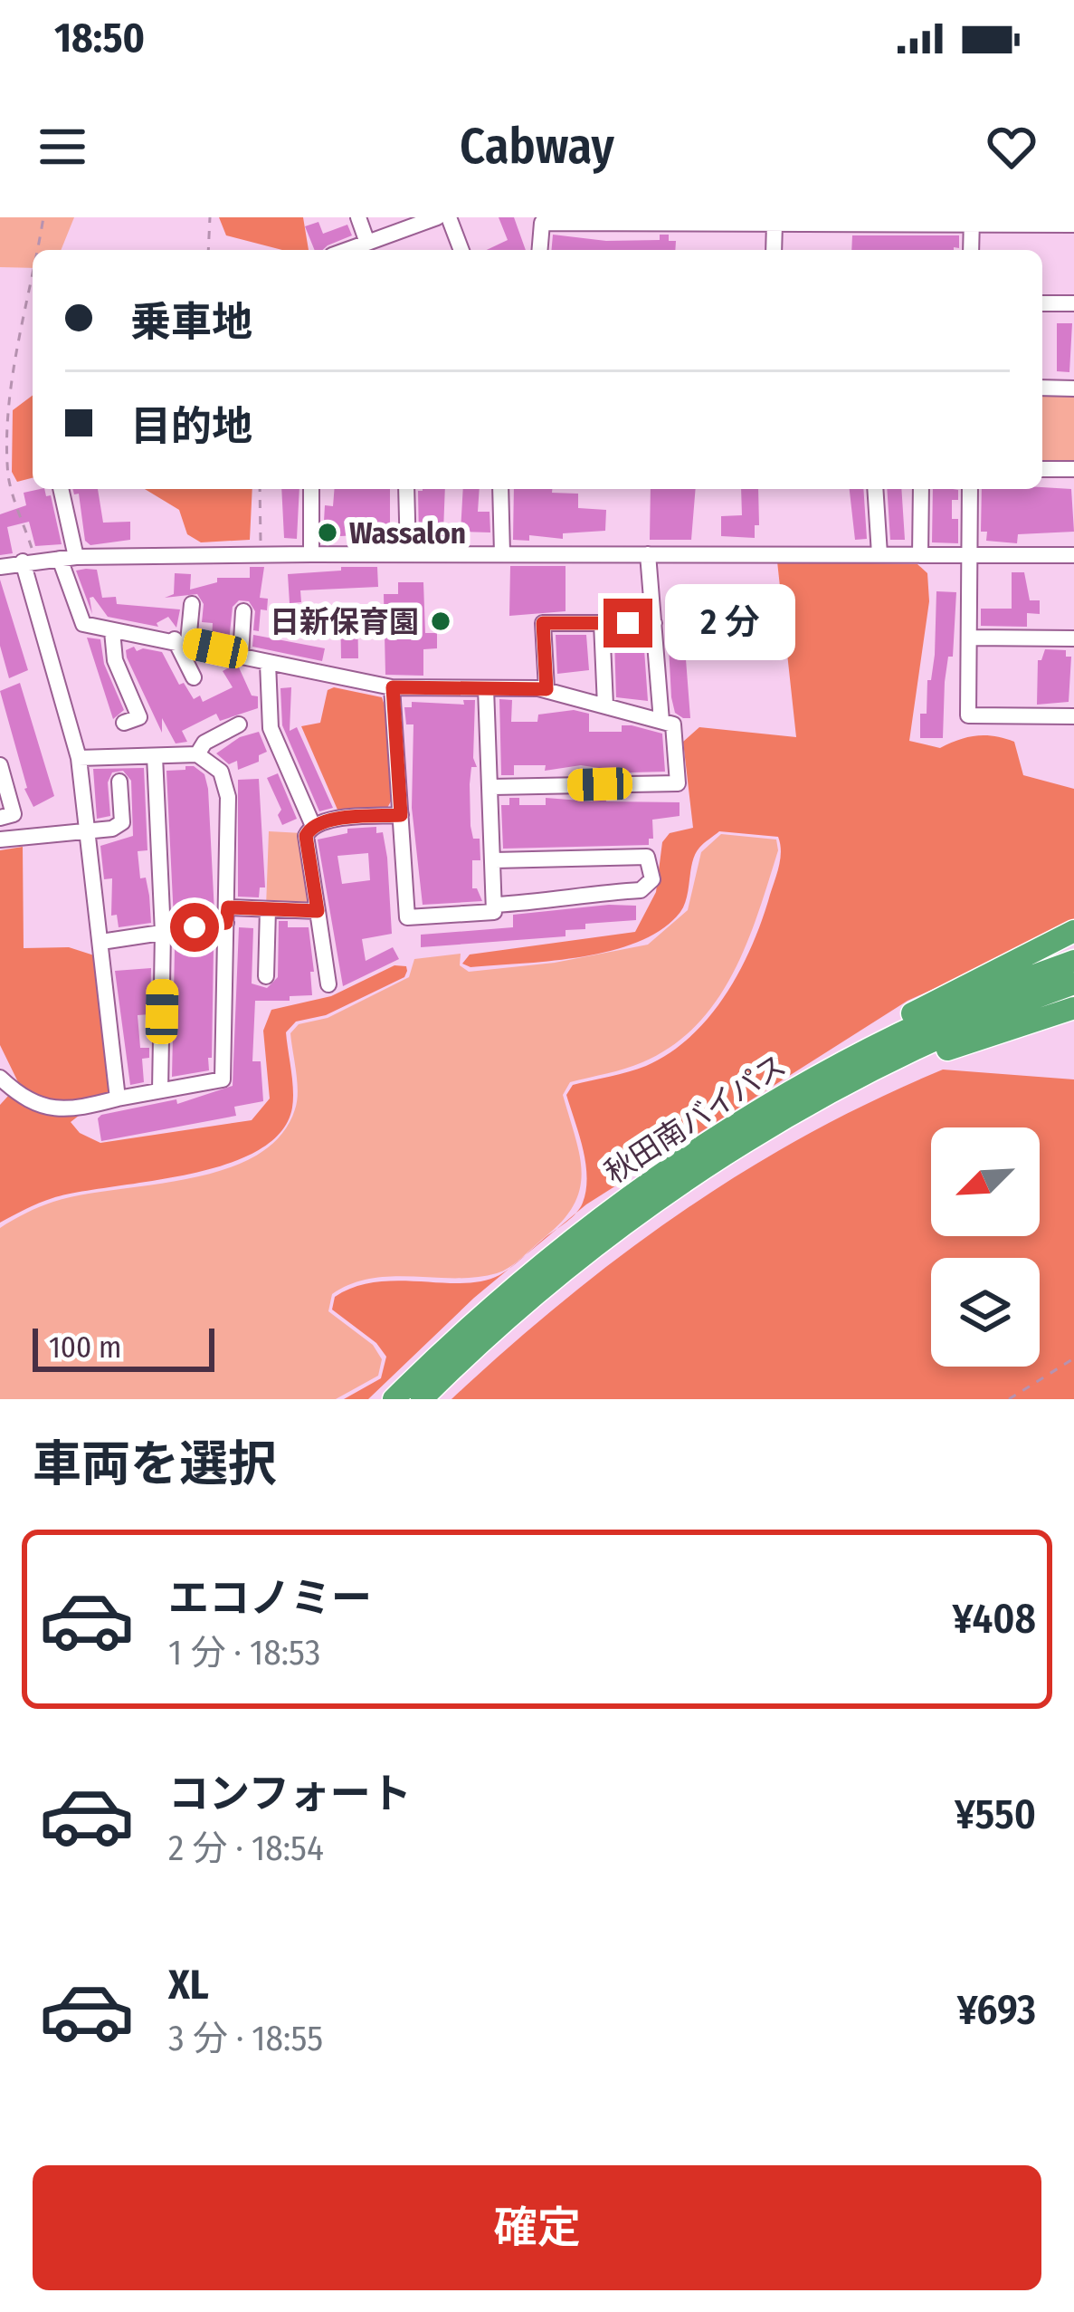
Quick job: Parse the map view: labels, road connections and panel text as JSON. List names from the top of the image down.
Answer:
{
  "streets": {
    "highway": ["秋田南バイパス"]
  },
  "places": ["Wassalon", "日新保育園"],
  "scale_bar": "100 m",
  "north": "bottom left",
  "page": {
    "status": "18:50",
    "header": "Cabway",
    "banner": ["乗車地", "目的地"],
    "bubble": "2 分",
    "scale": "100 m",
    "heading": "車両を選択",
    "list": [
      {
        "name": "エコノミー",
        "note": "1 分 · 18:53",
        "value": "¥408"
      },
      {
        "name": "コンフォート",
        "note": "2 分 · 18:54",
        "value": "¥550"
      },
      {
        "name": "XL",
        "note": "3 分 · 18:55",
        "value": "¥693"
      }
    ],
    "buttons": "確定"
  }
}
